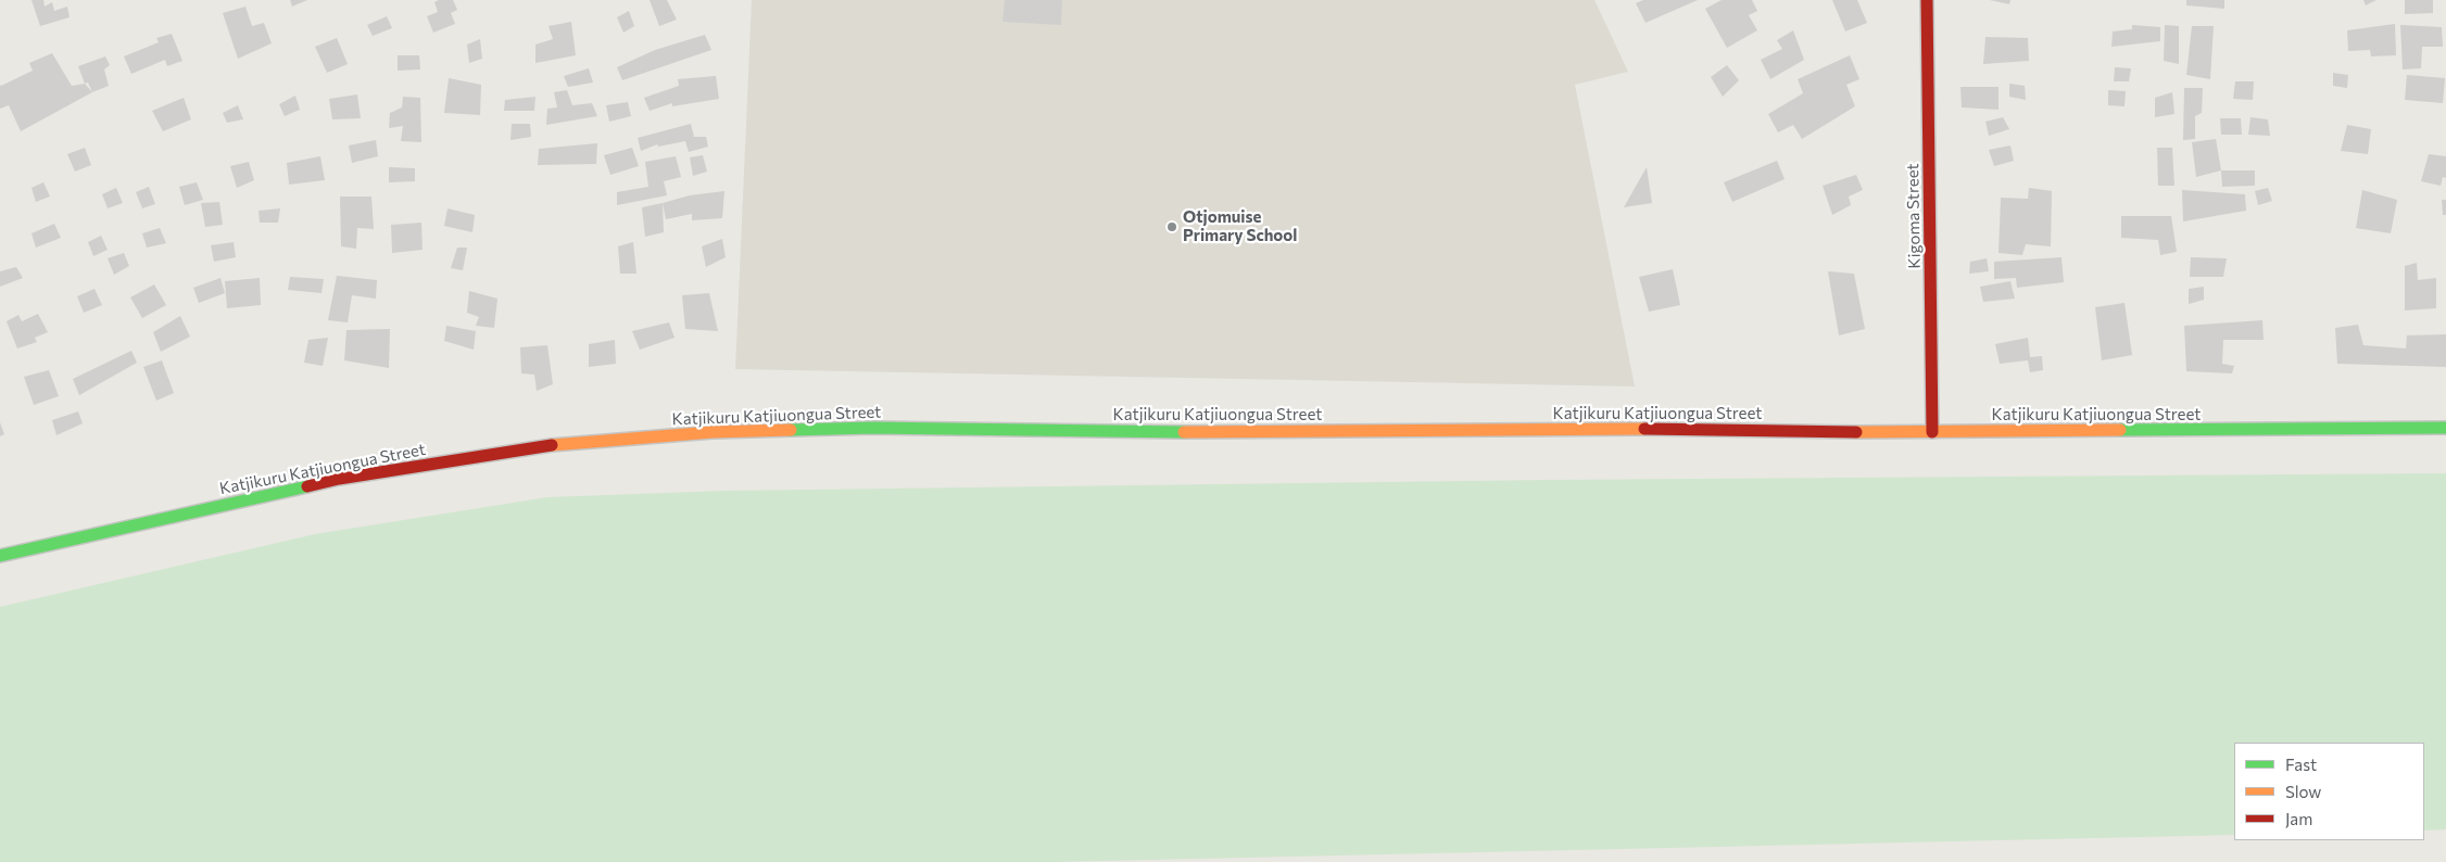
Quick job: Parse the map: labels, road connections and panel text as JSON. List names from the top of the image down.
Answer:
{
  "streets": {
    "street": ["Kigoma Street", "Katjikuru Katjiuongua Street"]
  },
  "crossings": [
    ["Kigoma Street", "Katjikuru Katjiuongua Street"]
  ],
  "places": ["Otjomuise Primary School"],
  "legend": ["Fast", "Slow", "Jam"]
}
